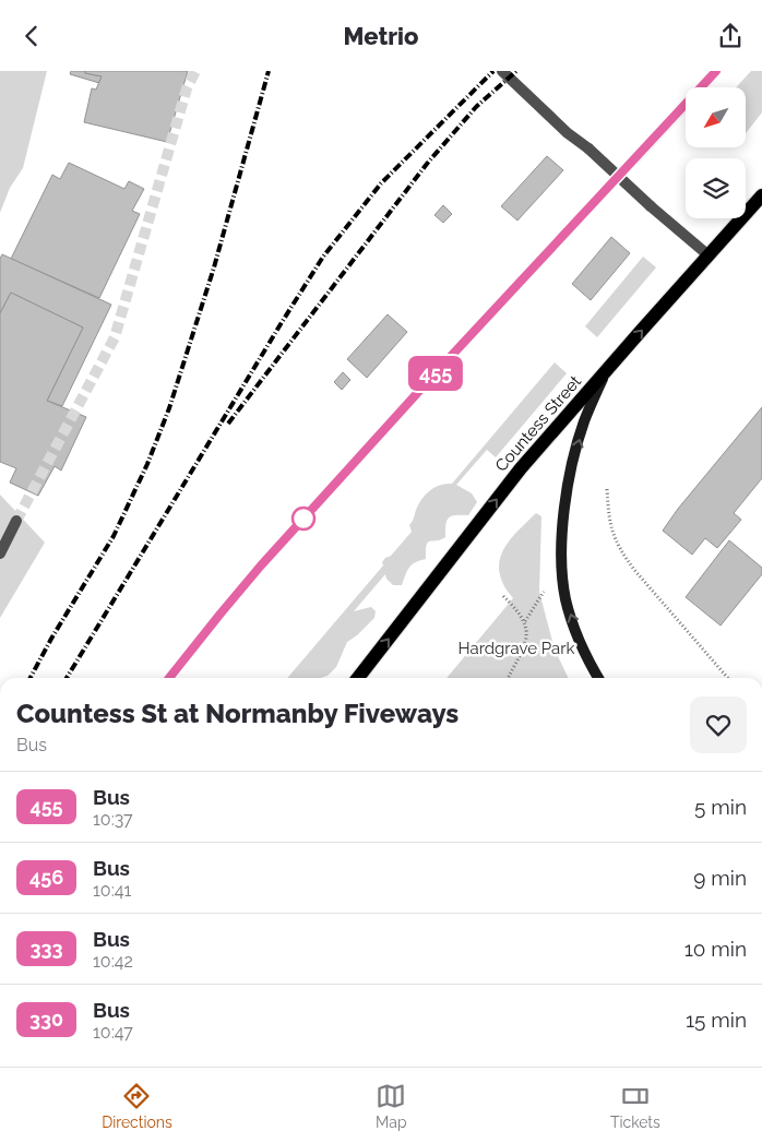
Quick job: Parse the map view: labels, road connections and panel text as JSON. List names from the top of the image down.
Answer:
{
  "streets": {
    "main road": ["Countess Street"]
  },
  "one_way": ["Countess Street"],
  "parks": ["Hardgrave Park"],
  "lines": ["bus line 455"],
  "north": "bottom left",
  "page": {
    "header": "Metrio",
    "on_map": "455",
    "heading": ["Countess St at Normanby Fiveways", "Bus"],
    "list": [
      {
        "mark": "455",
        "name": "Bus",
        "note": "10:37",
        "value": "5 min"
      },
      {
        "mark": "456",
        "name": "Bus",
        "note": "10:41",
        "value": "9 min"
      },
      {
        "mark": "333",
        "name": "Bus",
        "note": "10:42",
        "value": "10 min"
      },
      {
        "mark": "330",
        "name": "Bus",
        "note": "10:47",
        "value": "15 min"
      }
    ],
    "tabs": ["Directions", "Map", "Tickets"]
  }
}
